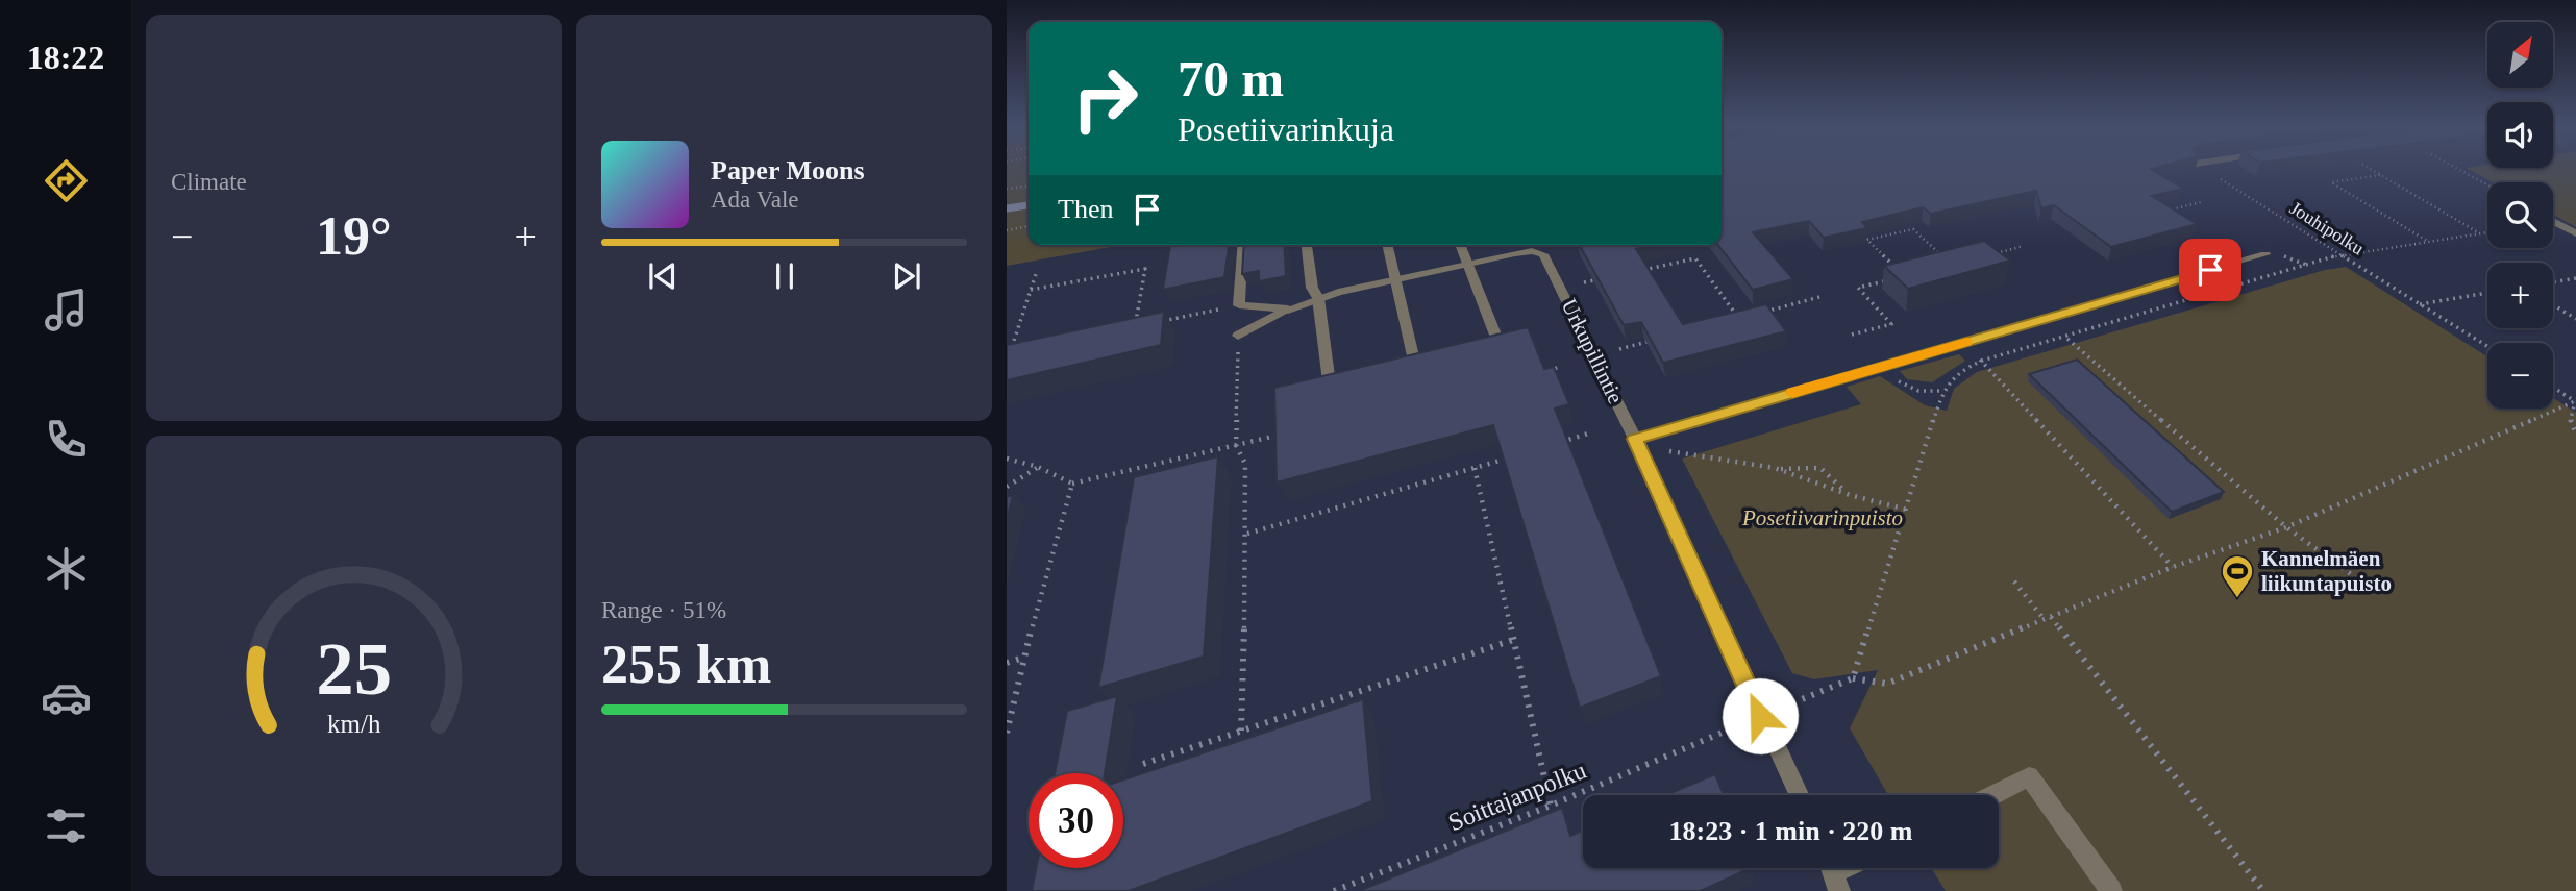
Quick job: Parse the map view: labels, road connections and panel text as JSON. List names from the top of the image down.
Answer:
{
  "streets": {
    "street": ["Urkupillintie"],
    "path": ["Jouhipolku", "Soittajanpolku"]
  },
  "parks": ["Posetiivarinpuisto"],
  "places": {
    "sports": ["Kannelmäen liikuntapuisto"]
  },
  "north": "top right",
  "page": {
    "tabs": "18:22",
    "tile": [
      "Climate",
      ["Range · 51%", "255 km"]
    ],
    "map_buttons": ["+", "−"],
    "turn": ["70 m", "Posetiivarinkuja"],
    "song": ["Paper Moons", "Ada Vale"],
    "then": "Then",
    "heat": ["−", "19°", "+"],
    "limit": "30",
    "trip": "18:23 · 1 min · 220 m",
    "gauge": ["25", "km/h"]
  }
}
